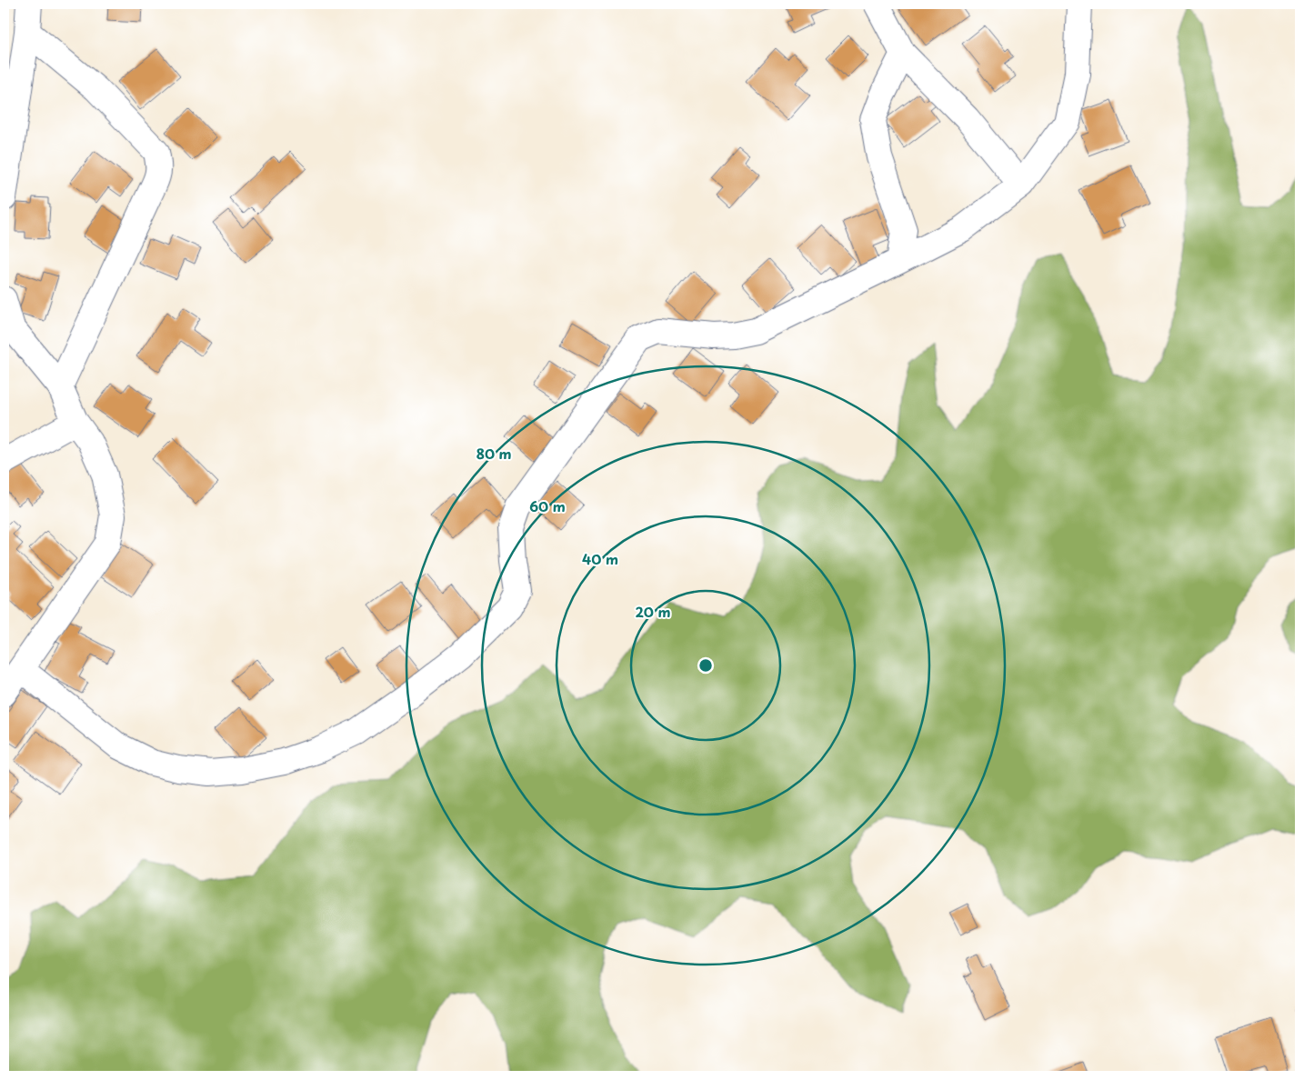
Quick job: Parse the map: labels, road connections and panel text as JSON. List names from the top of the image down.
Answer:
{
  "rings": [
    "80 m",
    "60 m",
    "40 m",
    "20 m"
  ]
}
